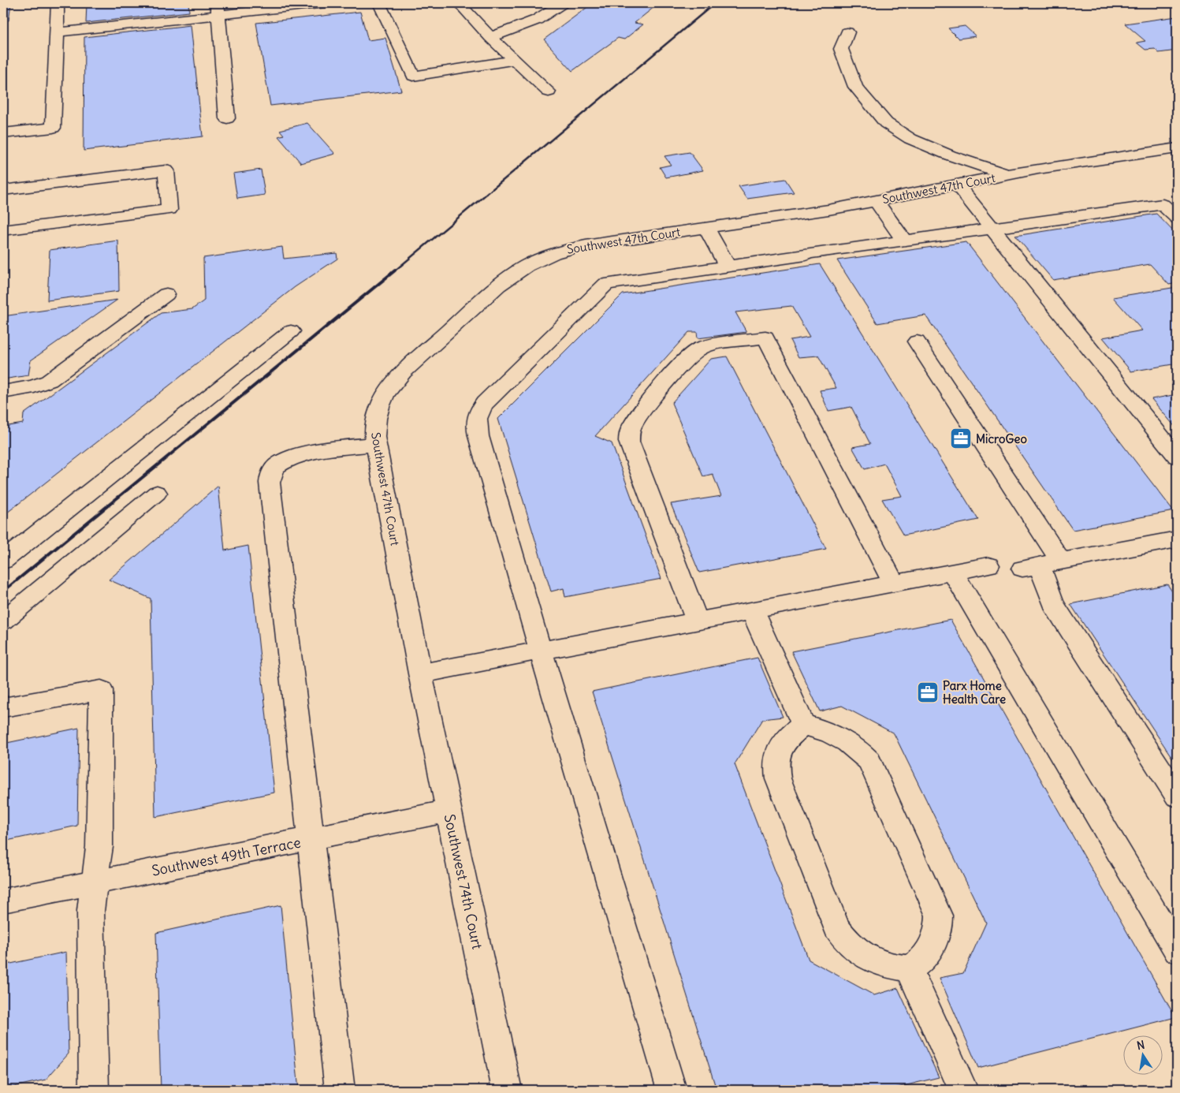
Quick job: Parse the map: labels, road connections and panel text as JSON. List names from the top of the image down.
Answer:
{
  "streets": {
    "street": ["Southwest 47th Court", "Southwest 49th Terrace", "Southwest 74th Court"]
  },
  "crossings": [
    ["Southwest 47th Court", "Southwest 74th Court"],
    ["Southwest 49th Terrace", "Southwest 74th Court"]
  ],
  "places": {
    "office": ["MicroGeo", "Parx Home Health Care"]
  },
  "north": "top"
}
